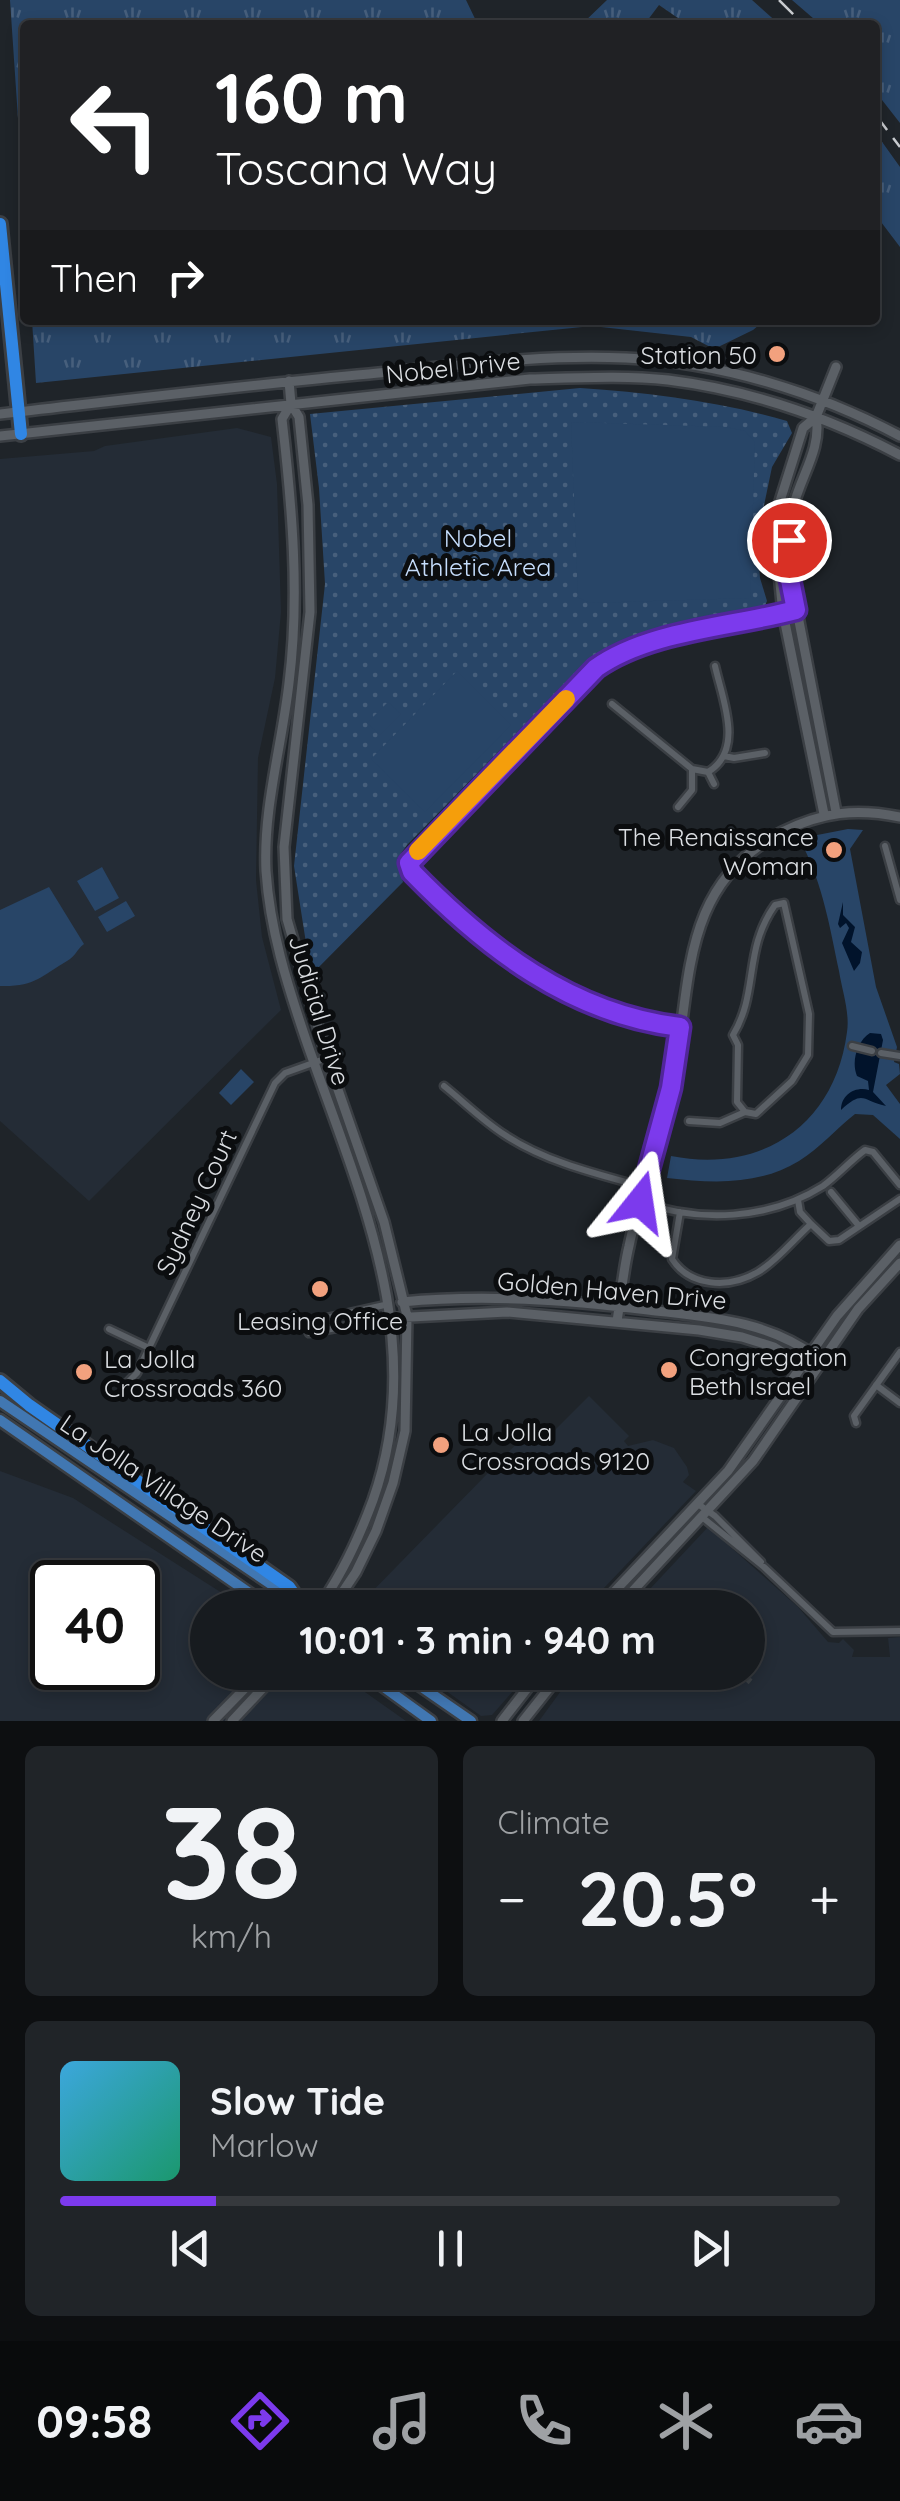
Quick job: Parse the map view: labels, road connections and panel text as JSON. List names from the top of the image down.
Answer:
{
  "streets": {
    "main road": ["La Jolla Village Drive"],
    "street": [
      "Nobel Drive",
      "Judicial Drive",
      "Sydney Court",
      "Golden Haven Drive"
    ]
  },
  "crossings": [
    ["Nobel Drive", "Judicial Drive"],
    ["Judicial Drive", "Sydney Court"],
    ["Judicial Drive", "Golden Haven Drive"]
  ],
  "parks": ["Nobel Athletic Area"],
  "places": [
    "Station 50",
    "The Renaissance Woman",
    "Leasing Office",
    "Congregation Beth Israel",
    "La Jolla Crossroads 360",
    "La Jolla Crossroads 9120"
  ],
  "page": {
    "turn": ["160 m", "Toscana Way"],
    "then": "Then",
    "limit": "40",
    "trip": "10:01 · 3 min · 940 m",
    "tile": [
      ["38", "km/h"],
      "Climate"
    ],
    "heat": ["−", "20.5°", "+"],
    "song": ["Slow Tide", "Marlow"],
    "tabs": "09:58"
  }
}
